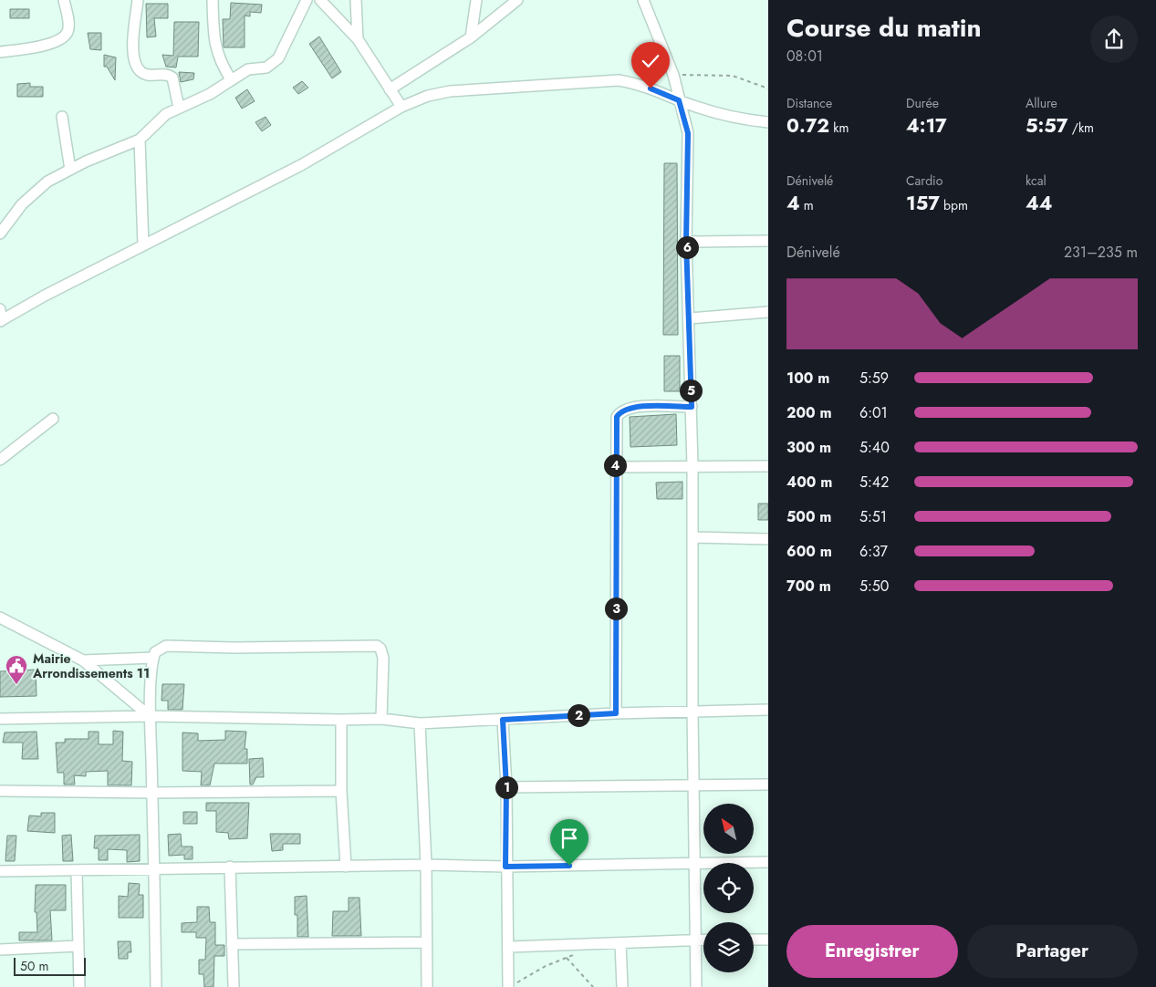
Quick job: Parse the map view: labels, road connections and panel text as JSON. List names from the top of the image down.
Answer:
{
  "places": {
    "public building": ["Mairie Arrondissements 11"]
  },
  "scale_bar": "50 m",
  "north": "top left",
  "page": {
    "heading": ["Course du matin", "08:01"],
    "stats": [
      ["Distance", "0.72 km"],
      ["Durée", "4:17"],
      ["Allure", "5:57 /km"],
      ["Dénivelé", "4 m"],
      ["Cardio", "157 bpm"],
      ["kcal", "44"]
    ],
    "chart": ["Dénivelé", "231–235 m"],
    "pins": [
      "6",
      "5",
      "4",
      "3",
      "2",
      "1"
    ],
    "list": [
      {
        "name": "100 m",
        "note": "5:59"
      },
      {
        "name": "200 m",
        "note": "6:01"
      },
      {
        "name": "300 m",
        "note": "5:40"
      },
      {
        "name": "400 m",
        "note": "5:42"
      },
      {
        "name": "500 m",
        "note": "5:51"
      },
      {
        "name": "600 m",
        "note": "6:37"
      },
      {
        "name": "700 m",
        "note": "5:50"
      }
    ],
    "buttons": ["Enregistrer", "Partager"],
    "scale": "50 m"
  }
}
